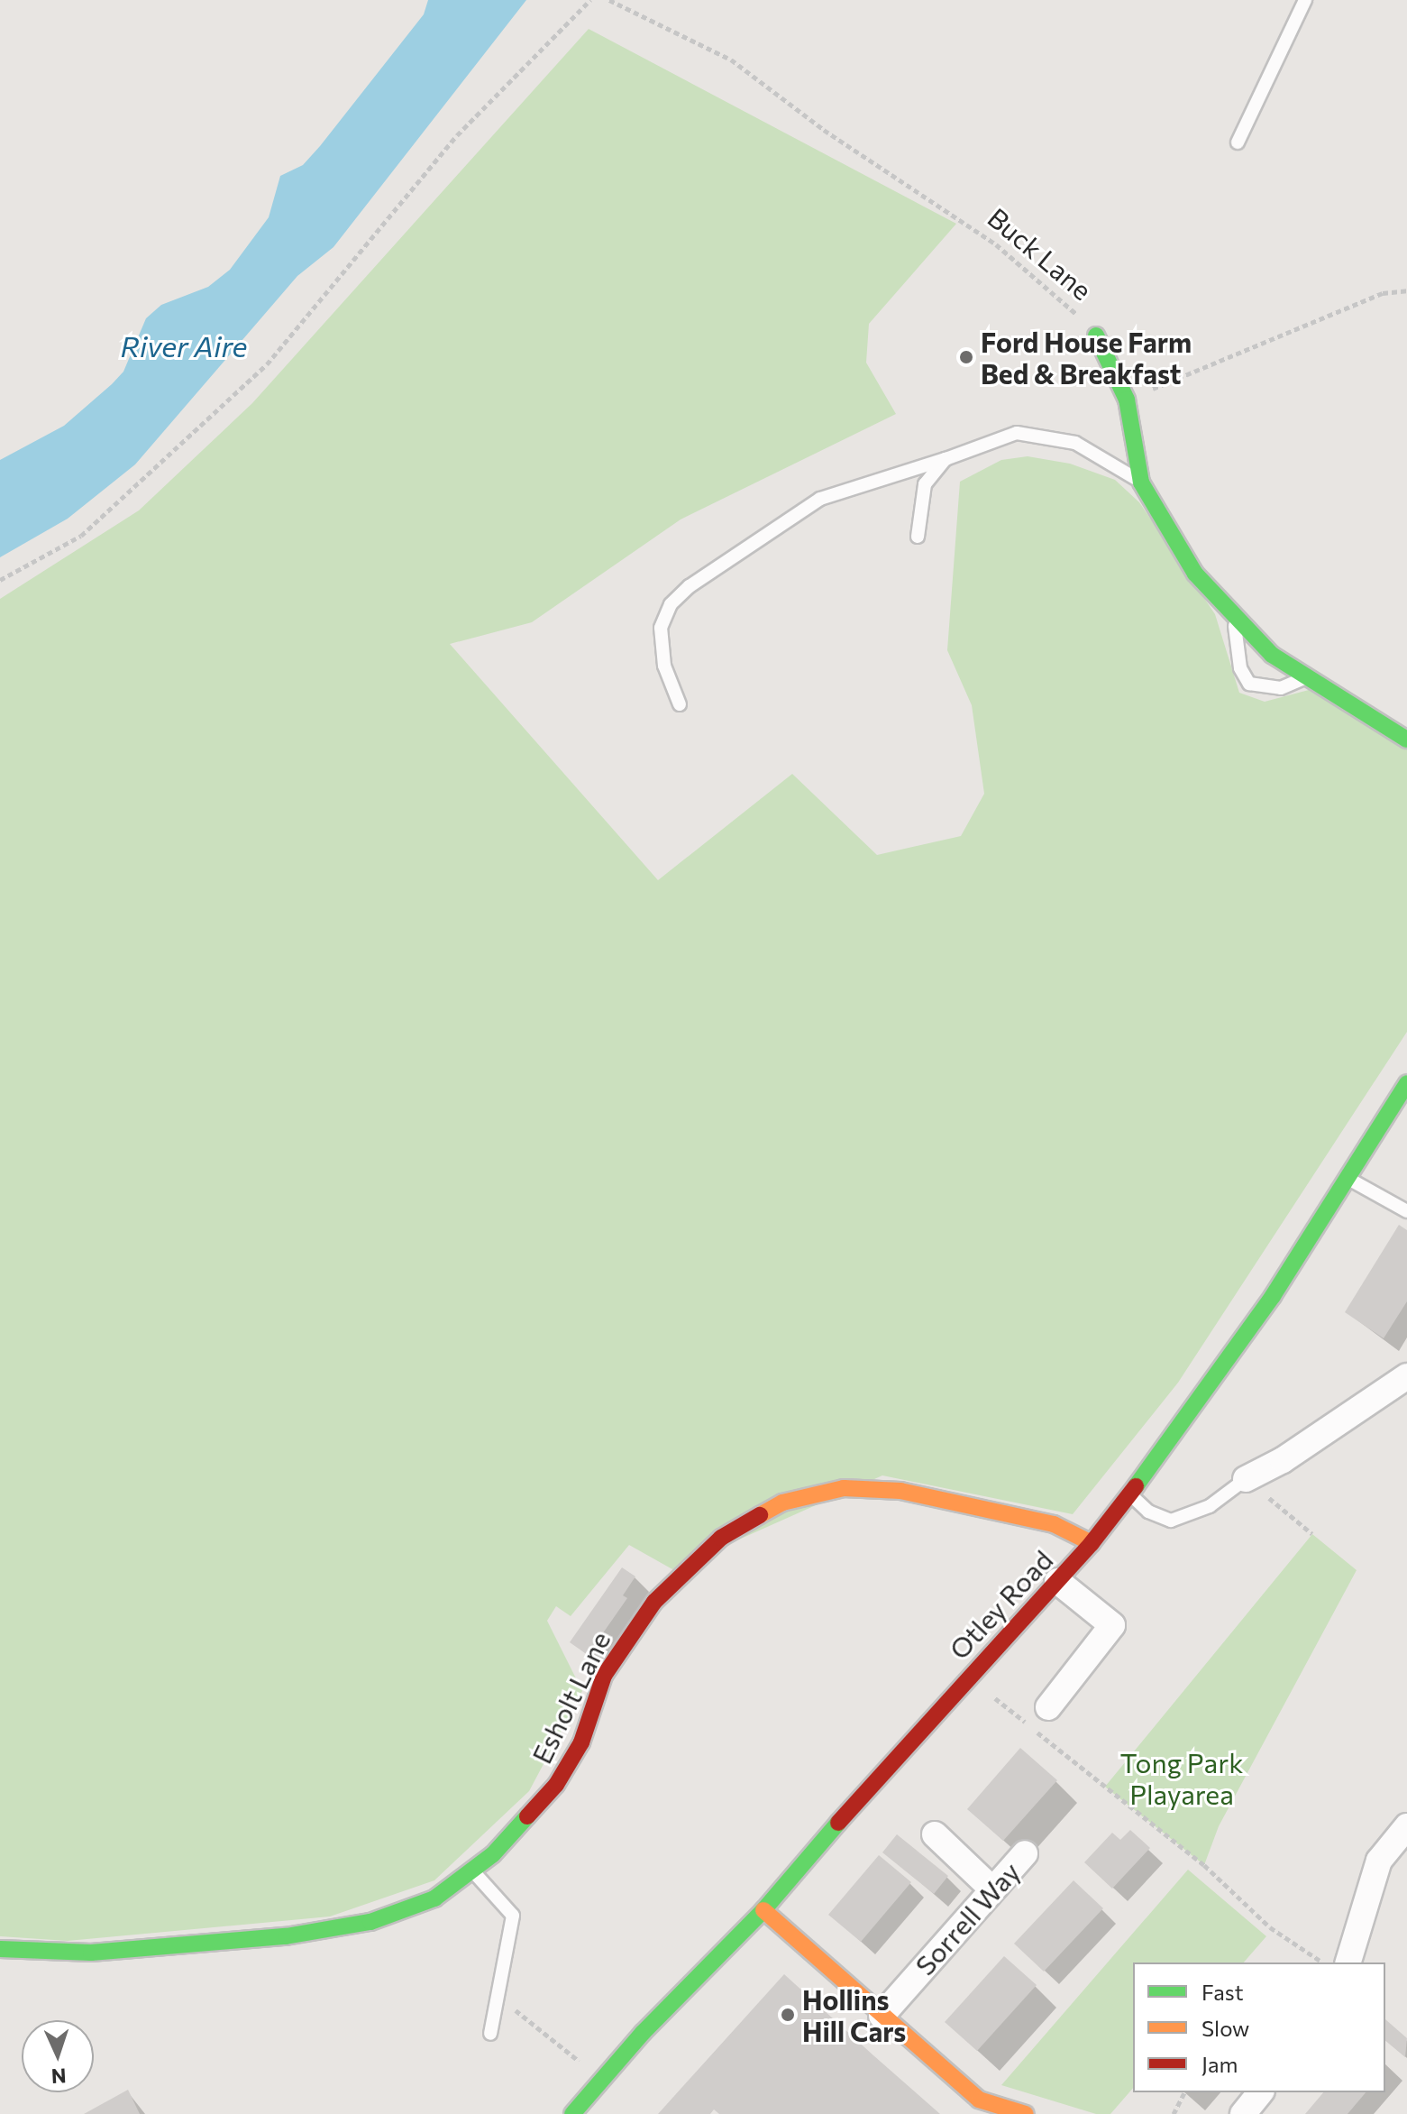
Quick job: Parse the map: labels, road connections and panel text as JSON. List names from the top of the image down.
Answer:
{
  "streets": {
    "street": [
      "Buck Lane",
      "Otley Road",
      "Esholt Lane",
      "Sorrell Way"
    ]
  },
  "crossings": [
    ["Otley Road", "Esholt Lane"]
  ],
  "water": ["River Aire"],
  "parks": ["Tong Park Playarea"],
  "places": ["Ford House Farm Bed & Breakfast", "Hollins Hill Cars"],
  "legend": ["Fast", "Slow", "Jam"],
  "north": "bottom"
}
